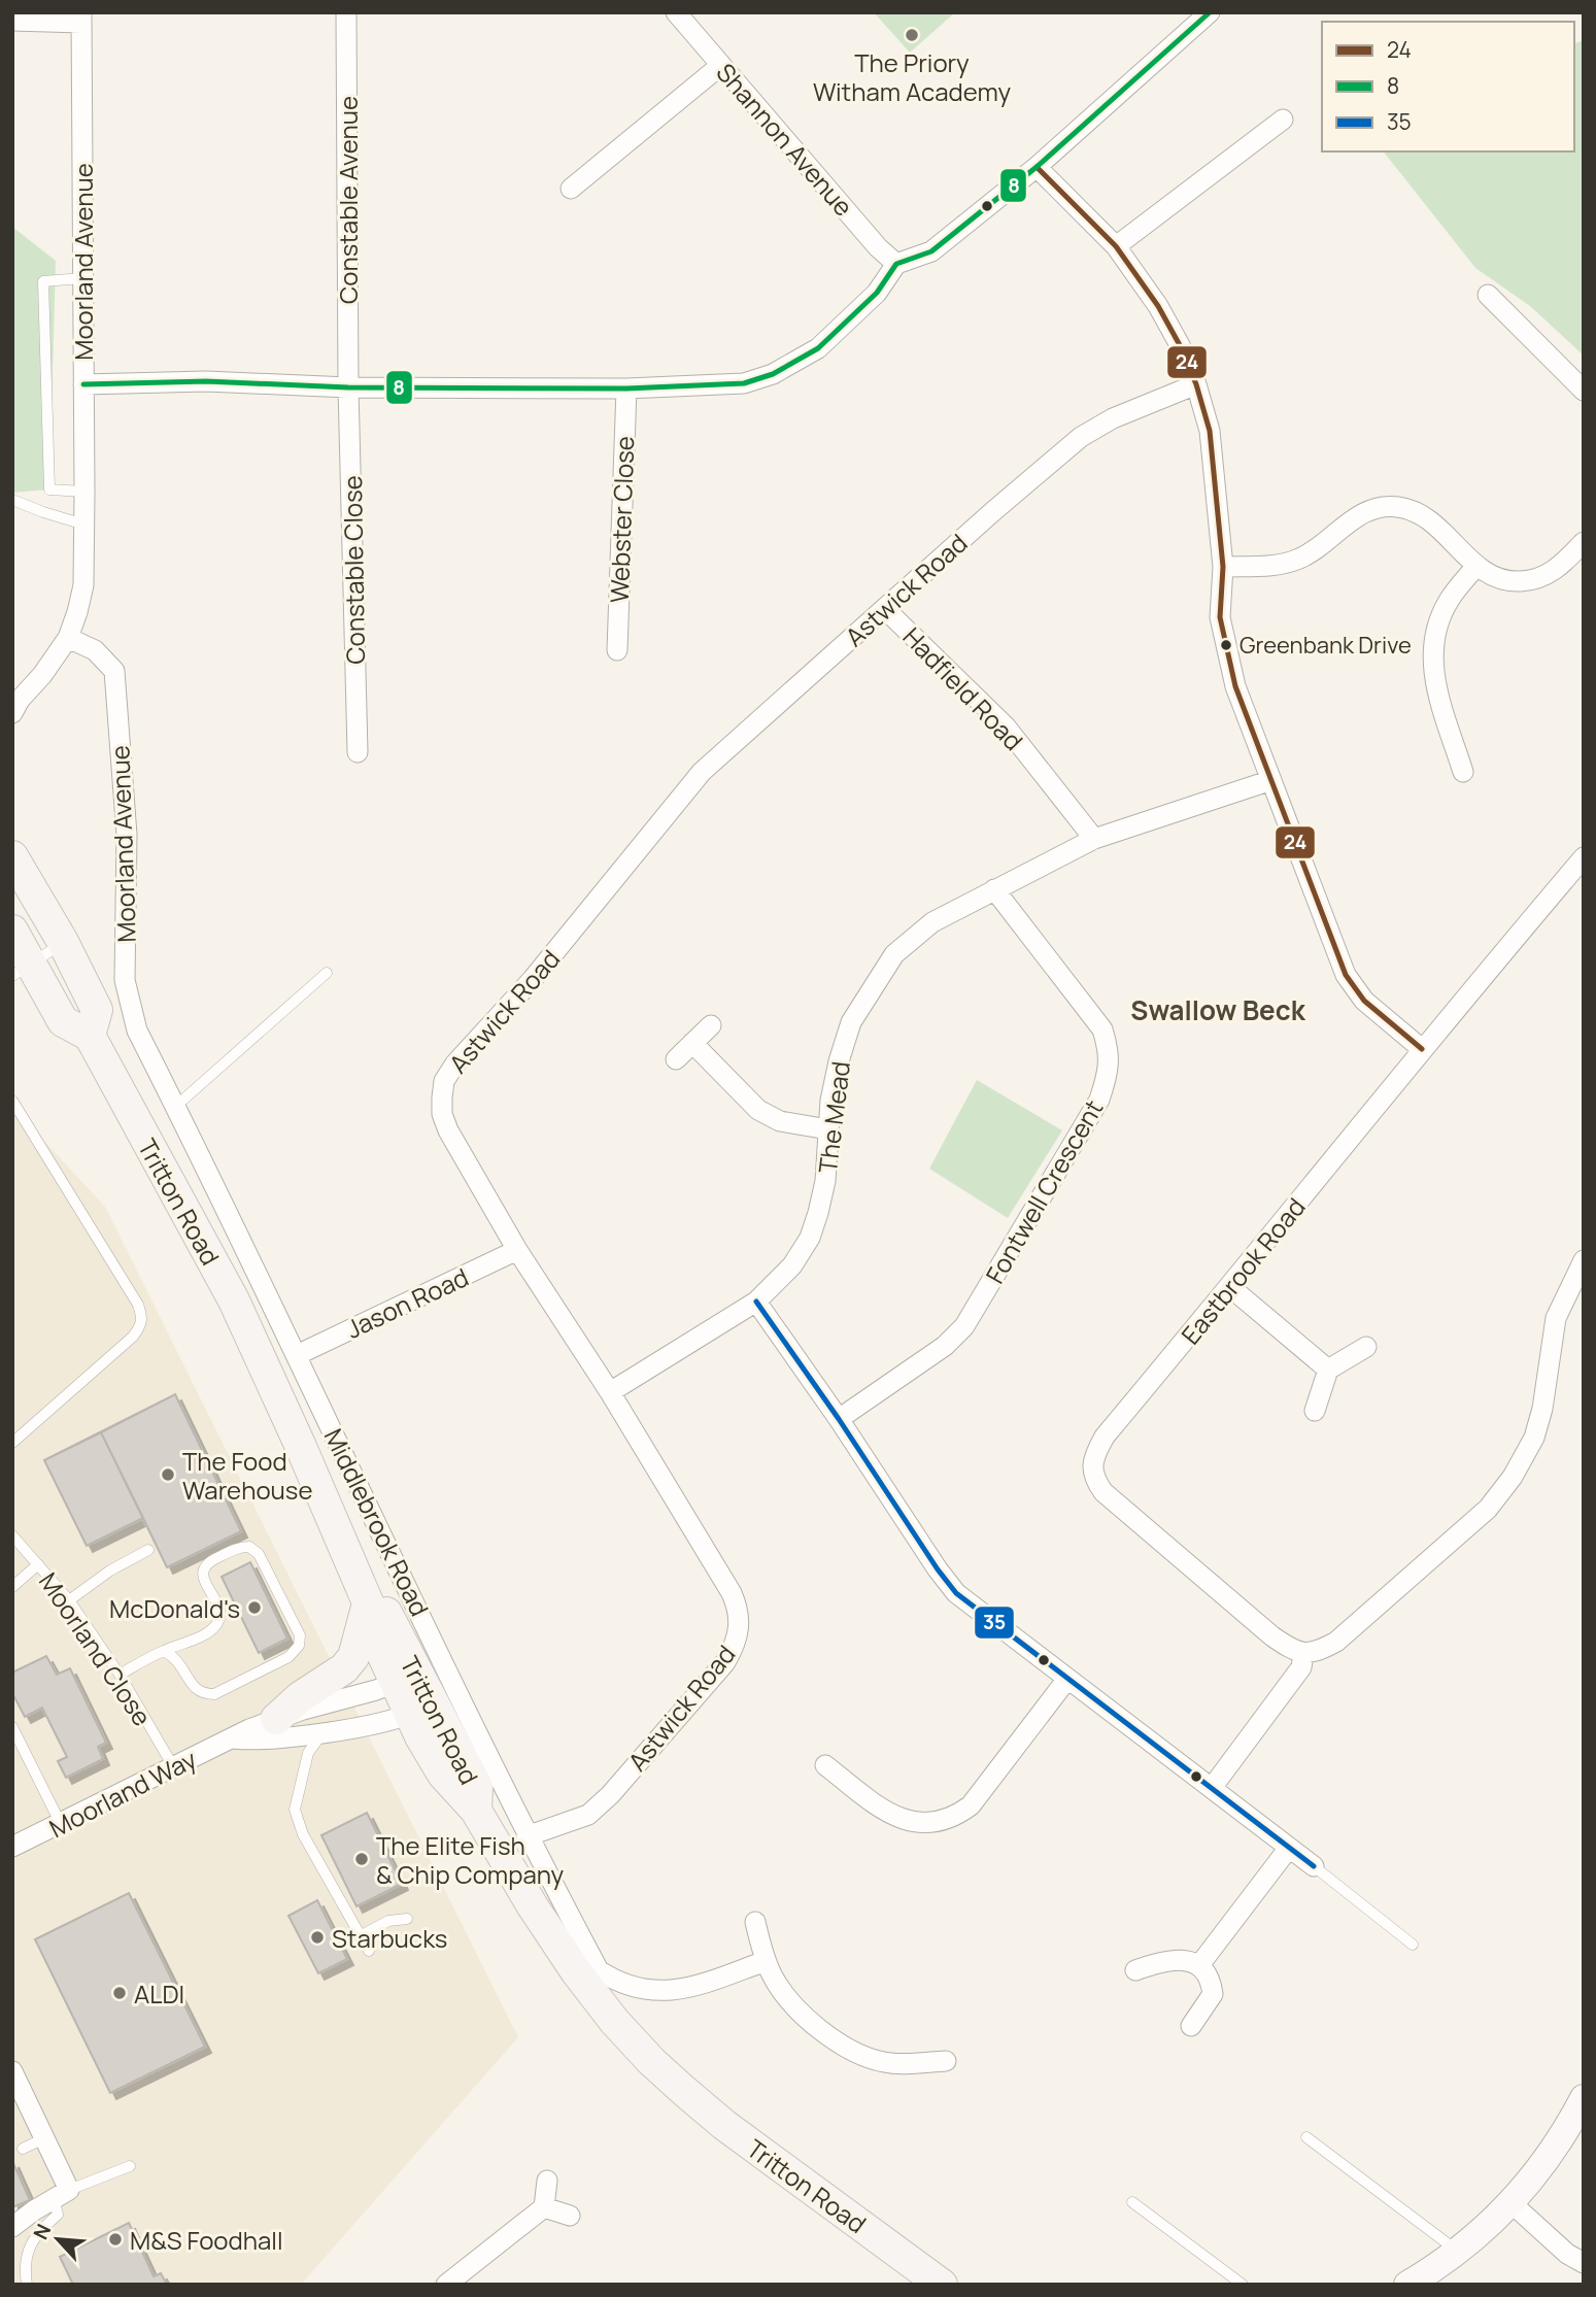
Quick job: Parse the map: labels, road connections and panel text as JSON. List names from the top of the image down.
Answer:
{
  "streets": {
    "main road": ["Tritton Road"],
    "street": [
      "Shannon Avenue",
      "Constable Avenue",
      "Moorland Avenue",
      "Webster Close",
      "Constable Close",
      "Astwick Road",
      "Hadfield Road",
      "The Mead",
      "Fontwell Crescent",
      "Eastbrook Road",
      "Jason Road",
      "Middlebrook Road",
      "Moorland Way"
    ],
    "lane": ["Moorland Close"]
  },
  "crossings": [
    ["Constable Avenue", "Constable Close"],
    ["Moorland Avenue", "Middlebrook Road"],
    ["Astwick Road", "Hadfield Road"],
    ["Astwick Road", "The Mead"],
    ["Astwick Road", "Jason Road"],
    ["Astwick Road", "Middlebrook Road"],
    ["Hadfield Road", "The Mead"],
    ["The Mead", "Fontwell Crescent"],
    ["Tritton Road", "Moorland Way"],
    ["Jason Road", "Middlebrook Road"],
    ["Moorland Close", "Moorland Way"]
  ],
  "districts": ["Swallow Beck"],
  "places": [
    "The Priory Witham Academy",
    "Greenbank Drive",
    "The Food Warehouse",
    "McDonald's",
    "The Elite Fish & Chip Company",
    "Starbucks",
    "ALDI",
    "M&S Foodhall"
  ],
  "lines": ["transit line 8", "transit line 24", "transit line 35"],
  "legend": ["24", "8", "35"],
  "north": "top left"
}
